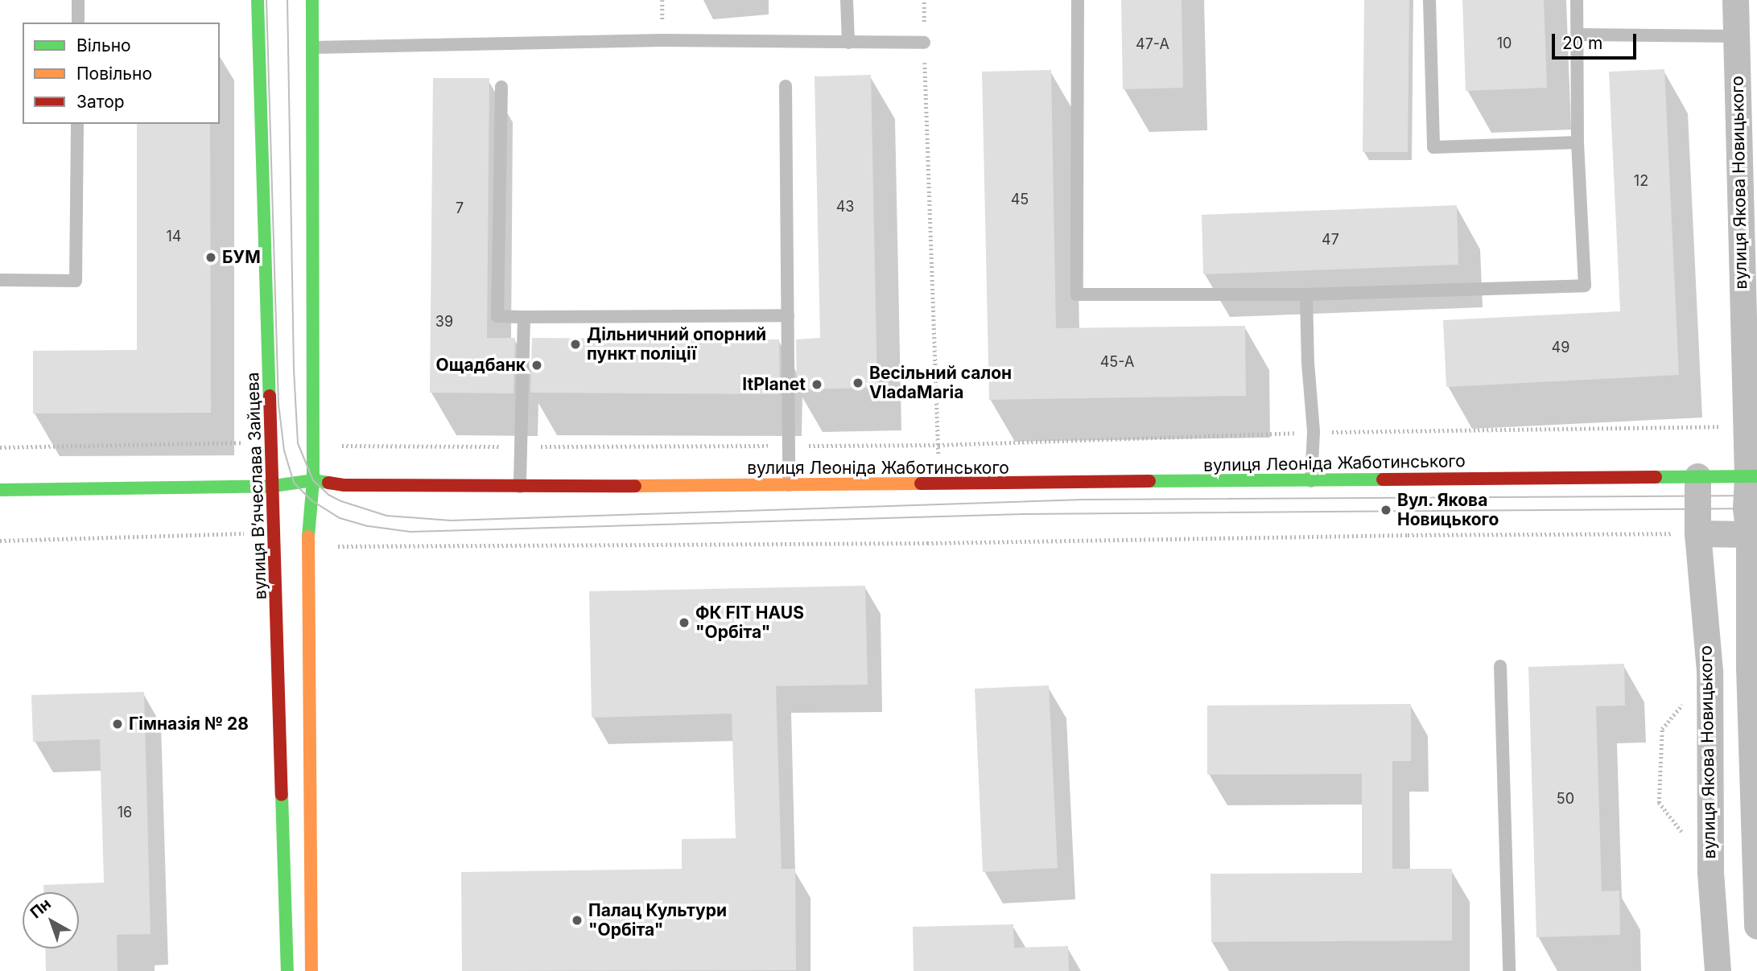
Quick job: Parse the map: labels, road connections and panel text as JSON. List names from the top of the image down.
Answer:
{
  "streets": {
    "main road": ["вулиця Леоніда Жаботинського", "вулиця Вʼячеслава Зайцева"],
    "street": ["вулиця Якова Новицького"]
  },
  "crossings": [
    ["вулиця Якова Новицького", "вулиця Леоніда Жаботинського"],
    ["вулиця Леоніда Жаботинського", "вулиця Вʼячеслава Зайцева"]
  ],
  "places": [
    "БУМ",
    "Дільничний опорний пункт поліції",
    "Ощадбанк",
    "Весільний салон VladaMaria",
    "ItPlanet",
    "Вул. Якова Новицького",
    "ФК FIT HAUS \"Орбіта\"",
    "Гімназія № 28",
    "Палац Культури \"Орбіта\""
  ],
  "house_numbers": [
    "10",
    "47-А",
    "12",
    "45",
    "43",
    "7",
    "14",
    "47",
    "39",
    "49",
    "45-А",
    "50",
    "16"
  ],
  "legend": ["Вільно", "Повільно", "Затор"],
  "scale_bar": "20 m",
  "north": "top left"
}
